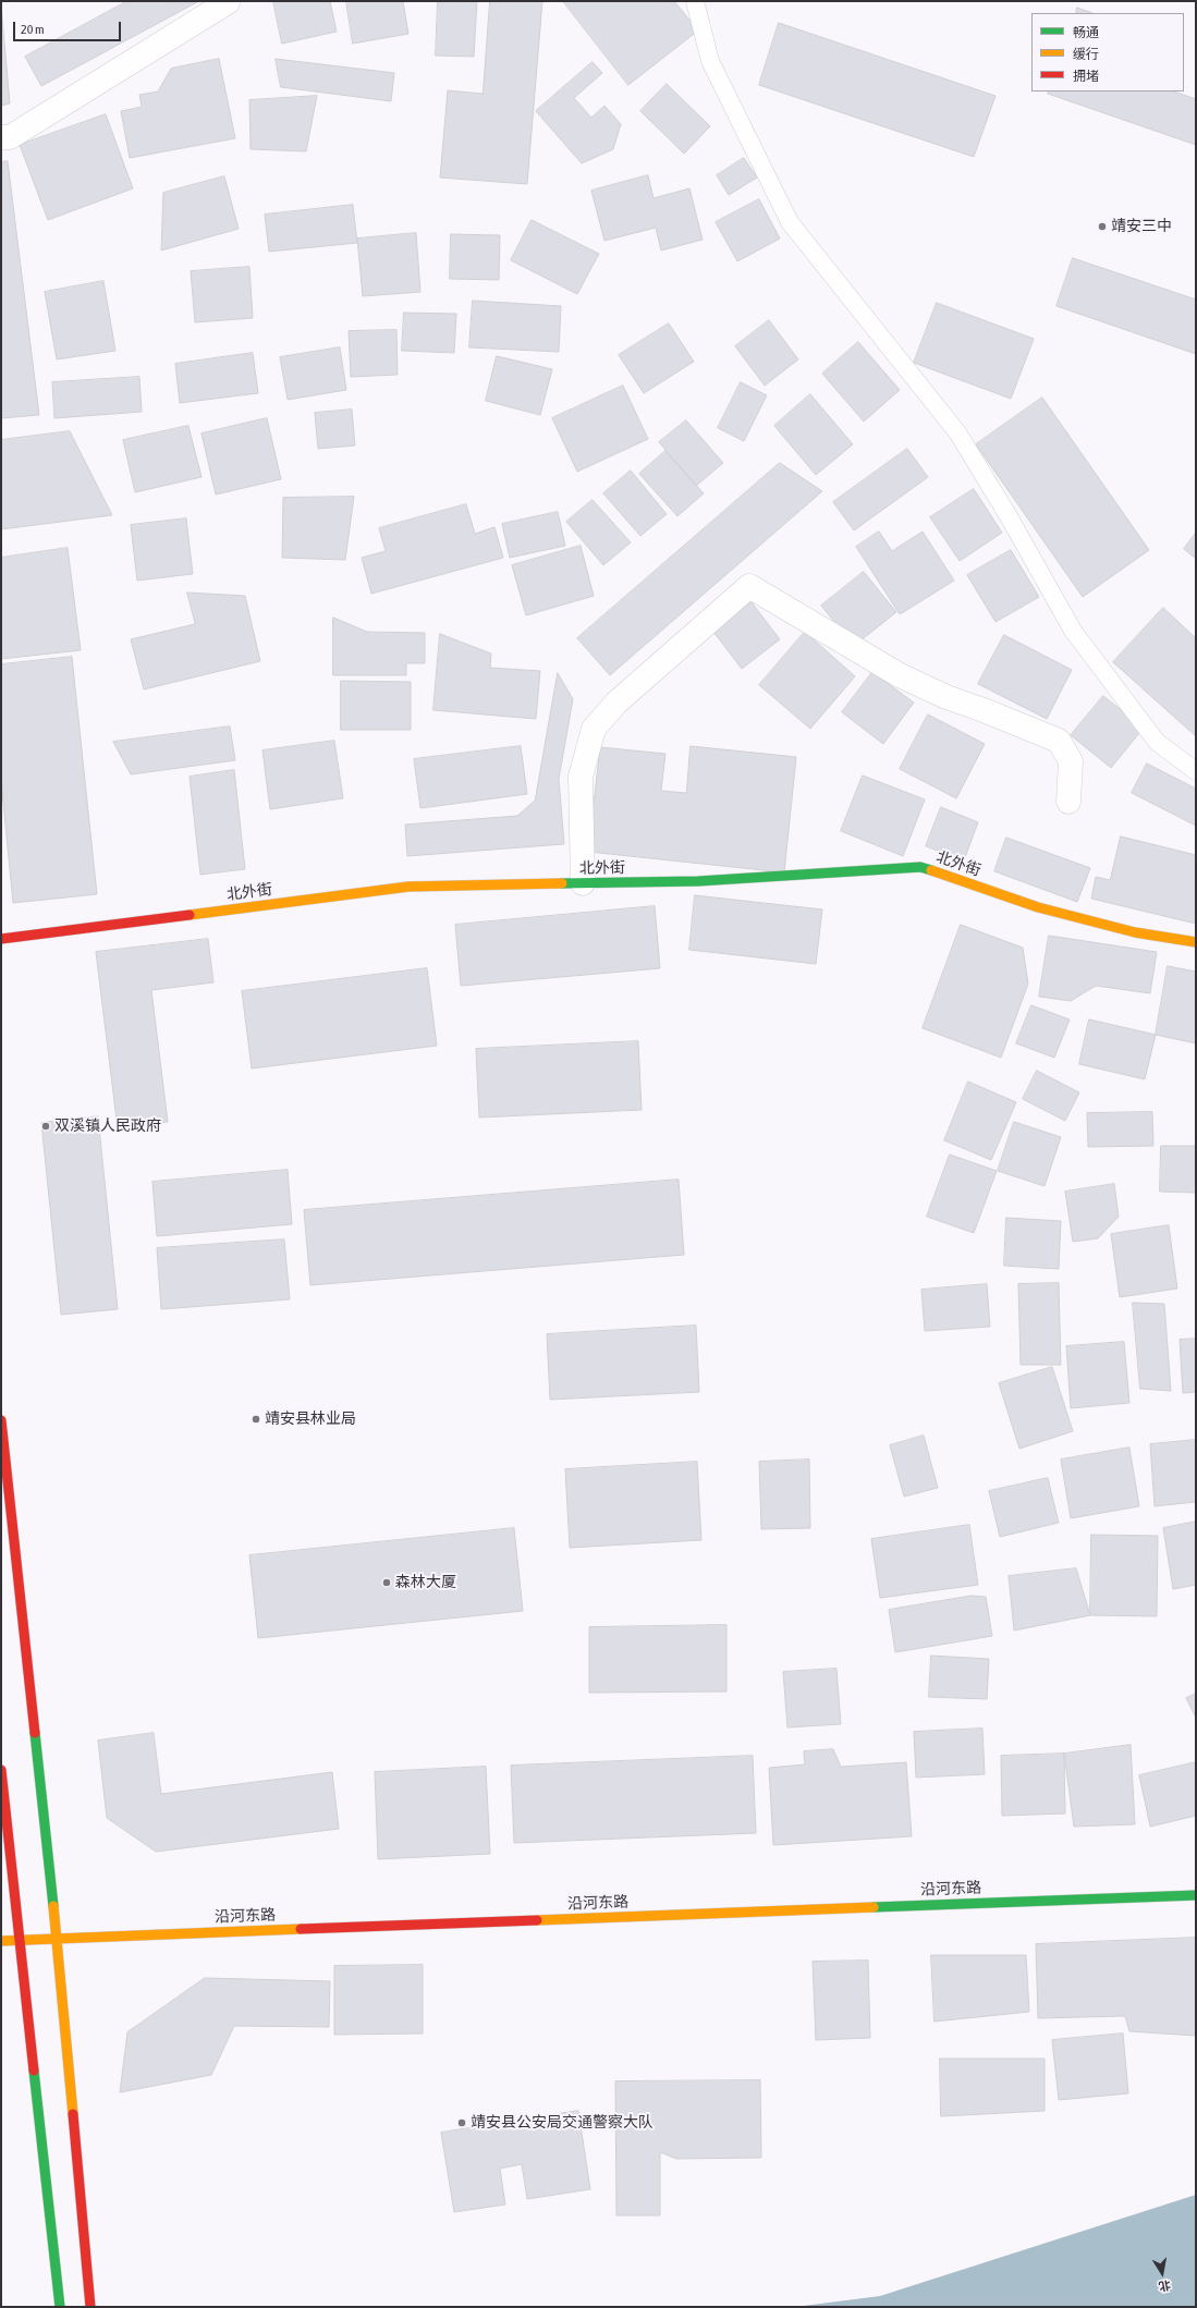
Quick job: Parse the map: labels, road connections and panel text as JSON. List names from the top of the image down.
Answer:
{
  "streets": {
    "main road": ["北外街", "沿河东路"]
  },
  "places": [
    "靖安三中",
    "双溪镇人民政府",
    "靖安县林业局",
    "森林大厦",
    "靖安县公安局交通警察大队"
  ],
  "legend": ["畅通", "缓行", "拥堵"],
  "scale_bar": "20 m",
  "north": "bottom"
}
